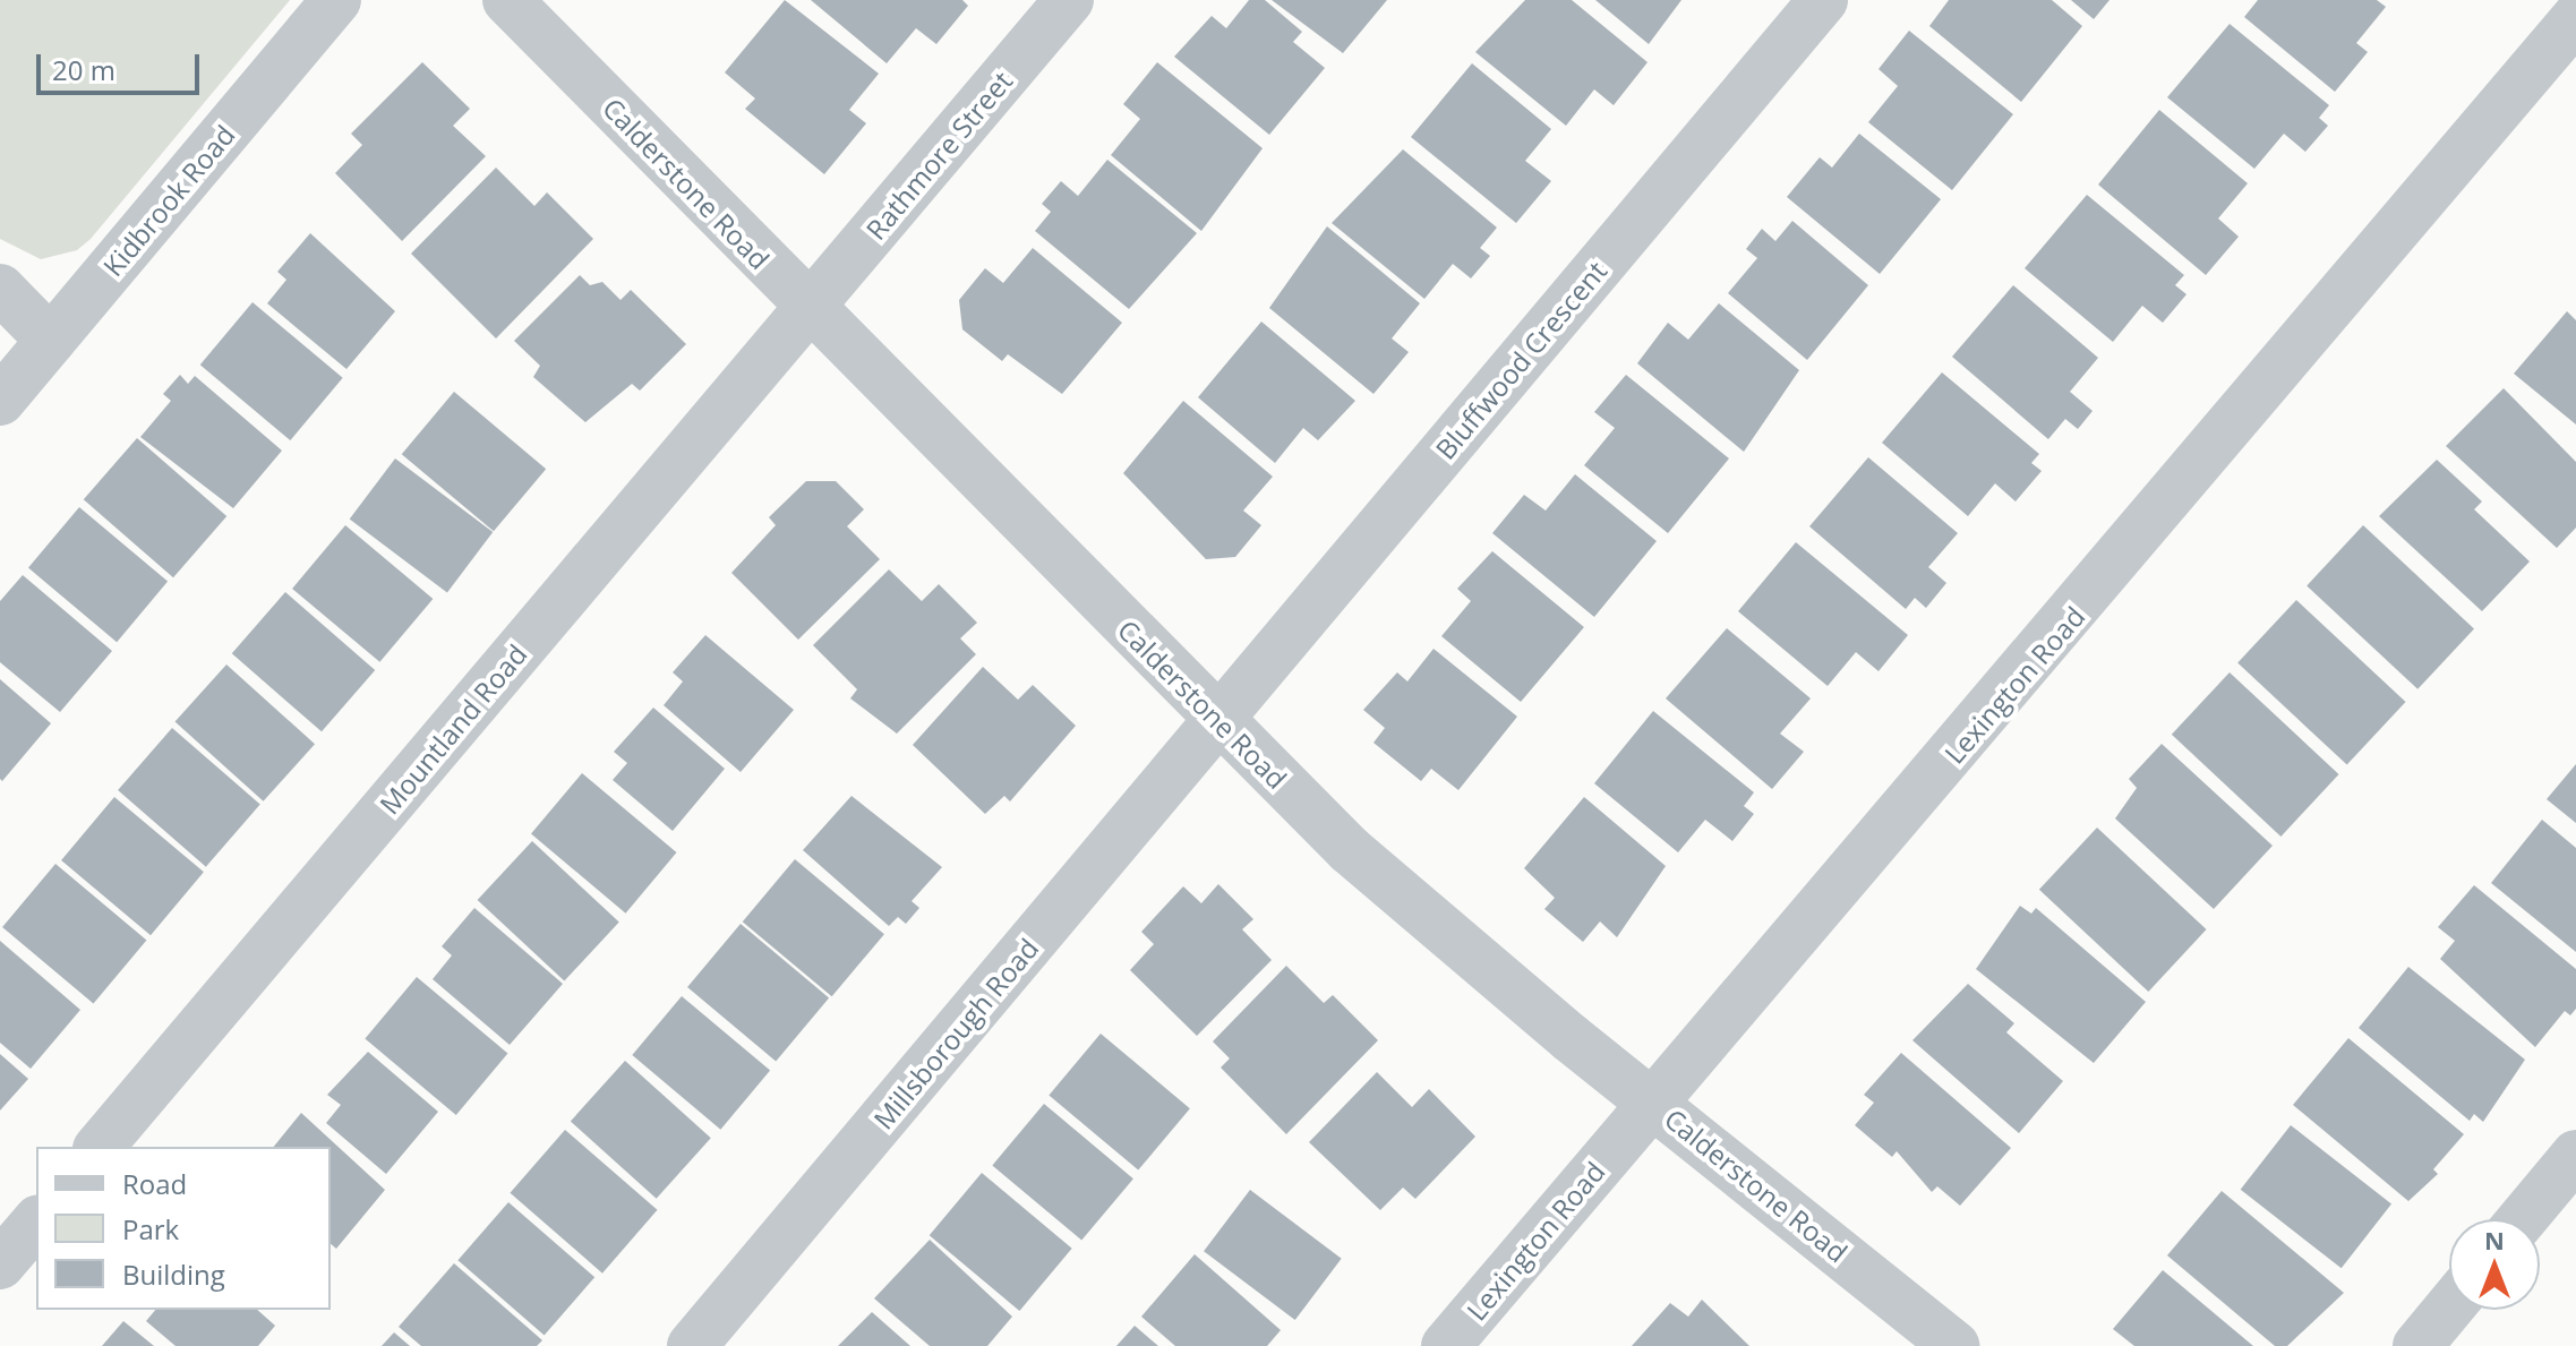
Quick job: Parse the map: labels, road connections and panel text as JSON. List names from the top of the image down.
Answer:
{
  "streets": {
    "street": [
      "Rathmore Street",
      "Calderstone Road",
      "Kidbrook Road",
      "Bluffwood Crescent",
      "Lexington Road",
      "Mountland Road",
      "Millsborough Road"
    ]
  },
  "crossings": [
    ["Rathmore Street", "Calderstone Road"],
    ["Rathmore Street", "Mountland Road"],
    ["Calderstone Road", "Bluffwood Crescent"],
    ["Calderstone Road", "Lexington Road"],
    ["Calderstone Road", "Mountland Road"],
    ["Calderstone Road", "Millsborough Road"],
    ["Bluffwood Crescent", "Millsborough Road"]
  ],
  "legend": ["Road", "Park", "Building"],
  "scale_bar": "20 m",
  "north": "top"
}
